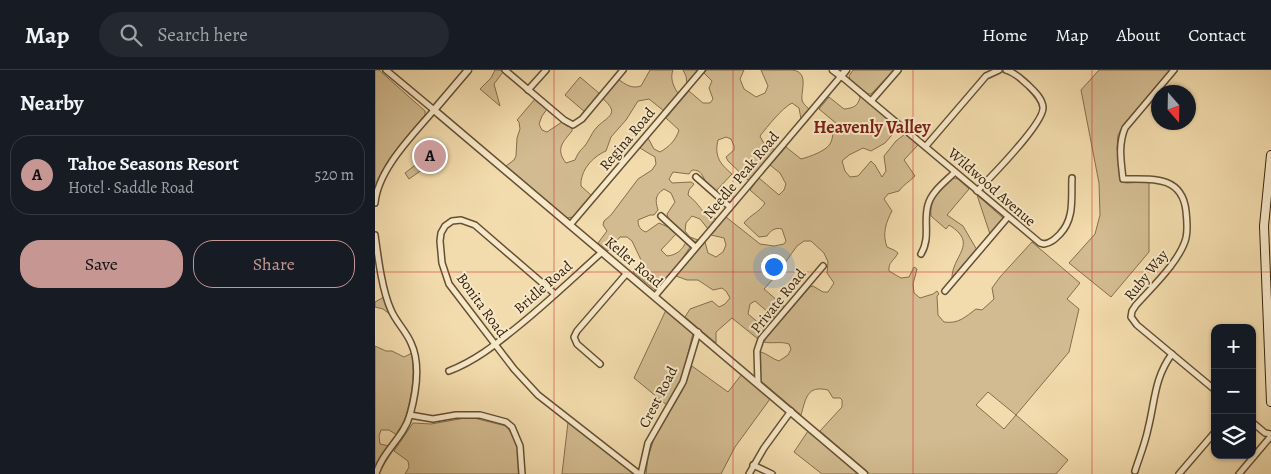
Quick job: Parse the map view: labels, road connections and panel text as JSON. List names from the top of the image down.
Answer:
{
  "streets": {
    "street": [
      "Regina Road",
      "Needle Peak Road",
      "Wildwood Avenue",
      "Keller Road",
      "Ruby Way",
      "Bridle Road",
      "Private Road",
      "Bonita Road",
      "Crest Road"
    ]
  },
  "crossings": [
    ["Regina Road", "Keller Road"],
    ["Needle Peak Road", "Wildwood Avenue"],
    ["Needle Peak Road", "Keller Road"],
    ["Keller Road", "Bridle Road"],
    ["Keller Road", "Private Road"],
    ["Keller Road", "Crest Road"],
    ["Bridle Road", "Bonita Road"],
    ["Bonita Road", "Crest Road"]
  ],
  "districts": ["Heavenly Valley"],
  "north": "bottom",
  "page": {
    "header": "Map",
    "search": "Search here",
    "nav": [
      "Home",
      "Map",
      "About",
      "Contact"
    ],
    "heading": "Nearby",
    "list": [
      {
        "mark": "A",
        "name": "Tahoe Seasons Resort",
        "note": "Hotel · Saddle Road",
        "value": "520 m"
      }
    ],
    "pins": "A",
    "buttons": ["Save", "Share"],
    "map_buttons": ["+", "−"]
  }
}
